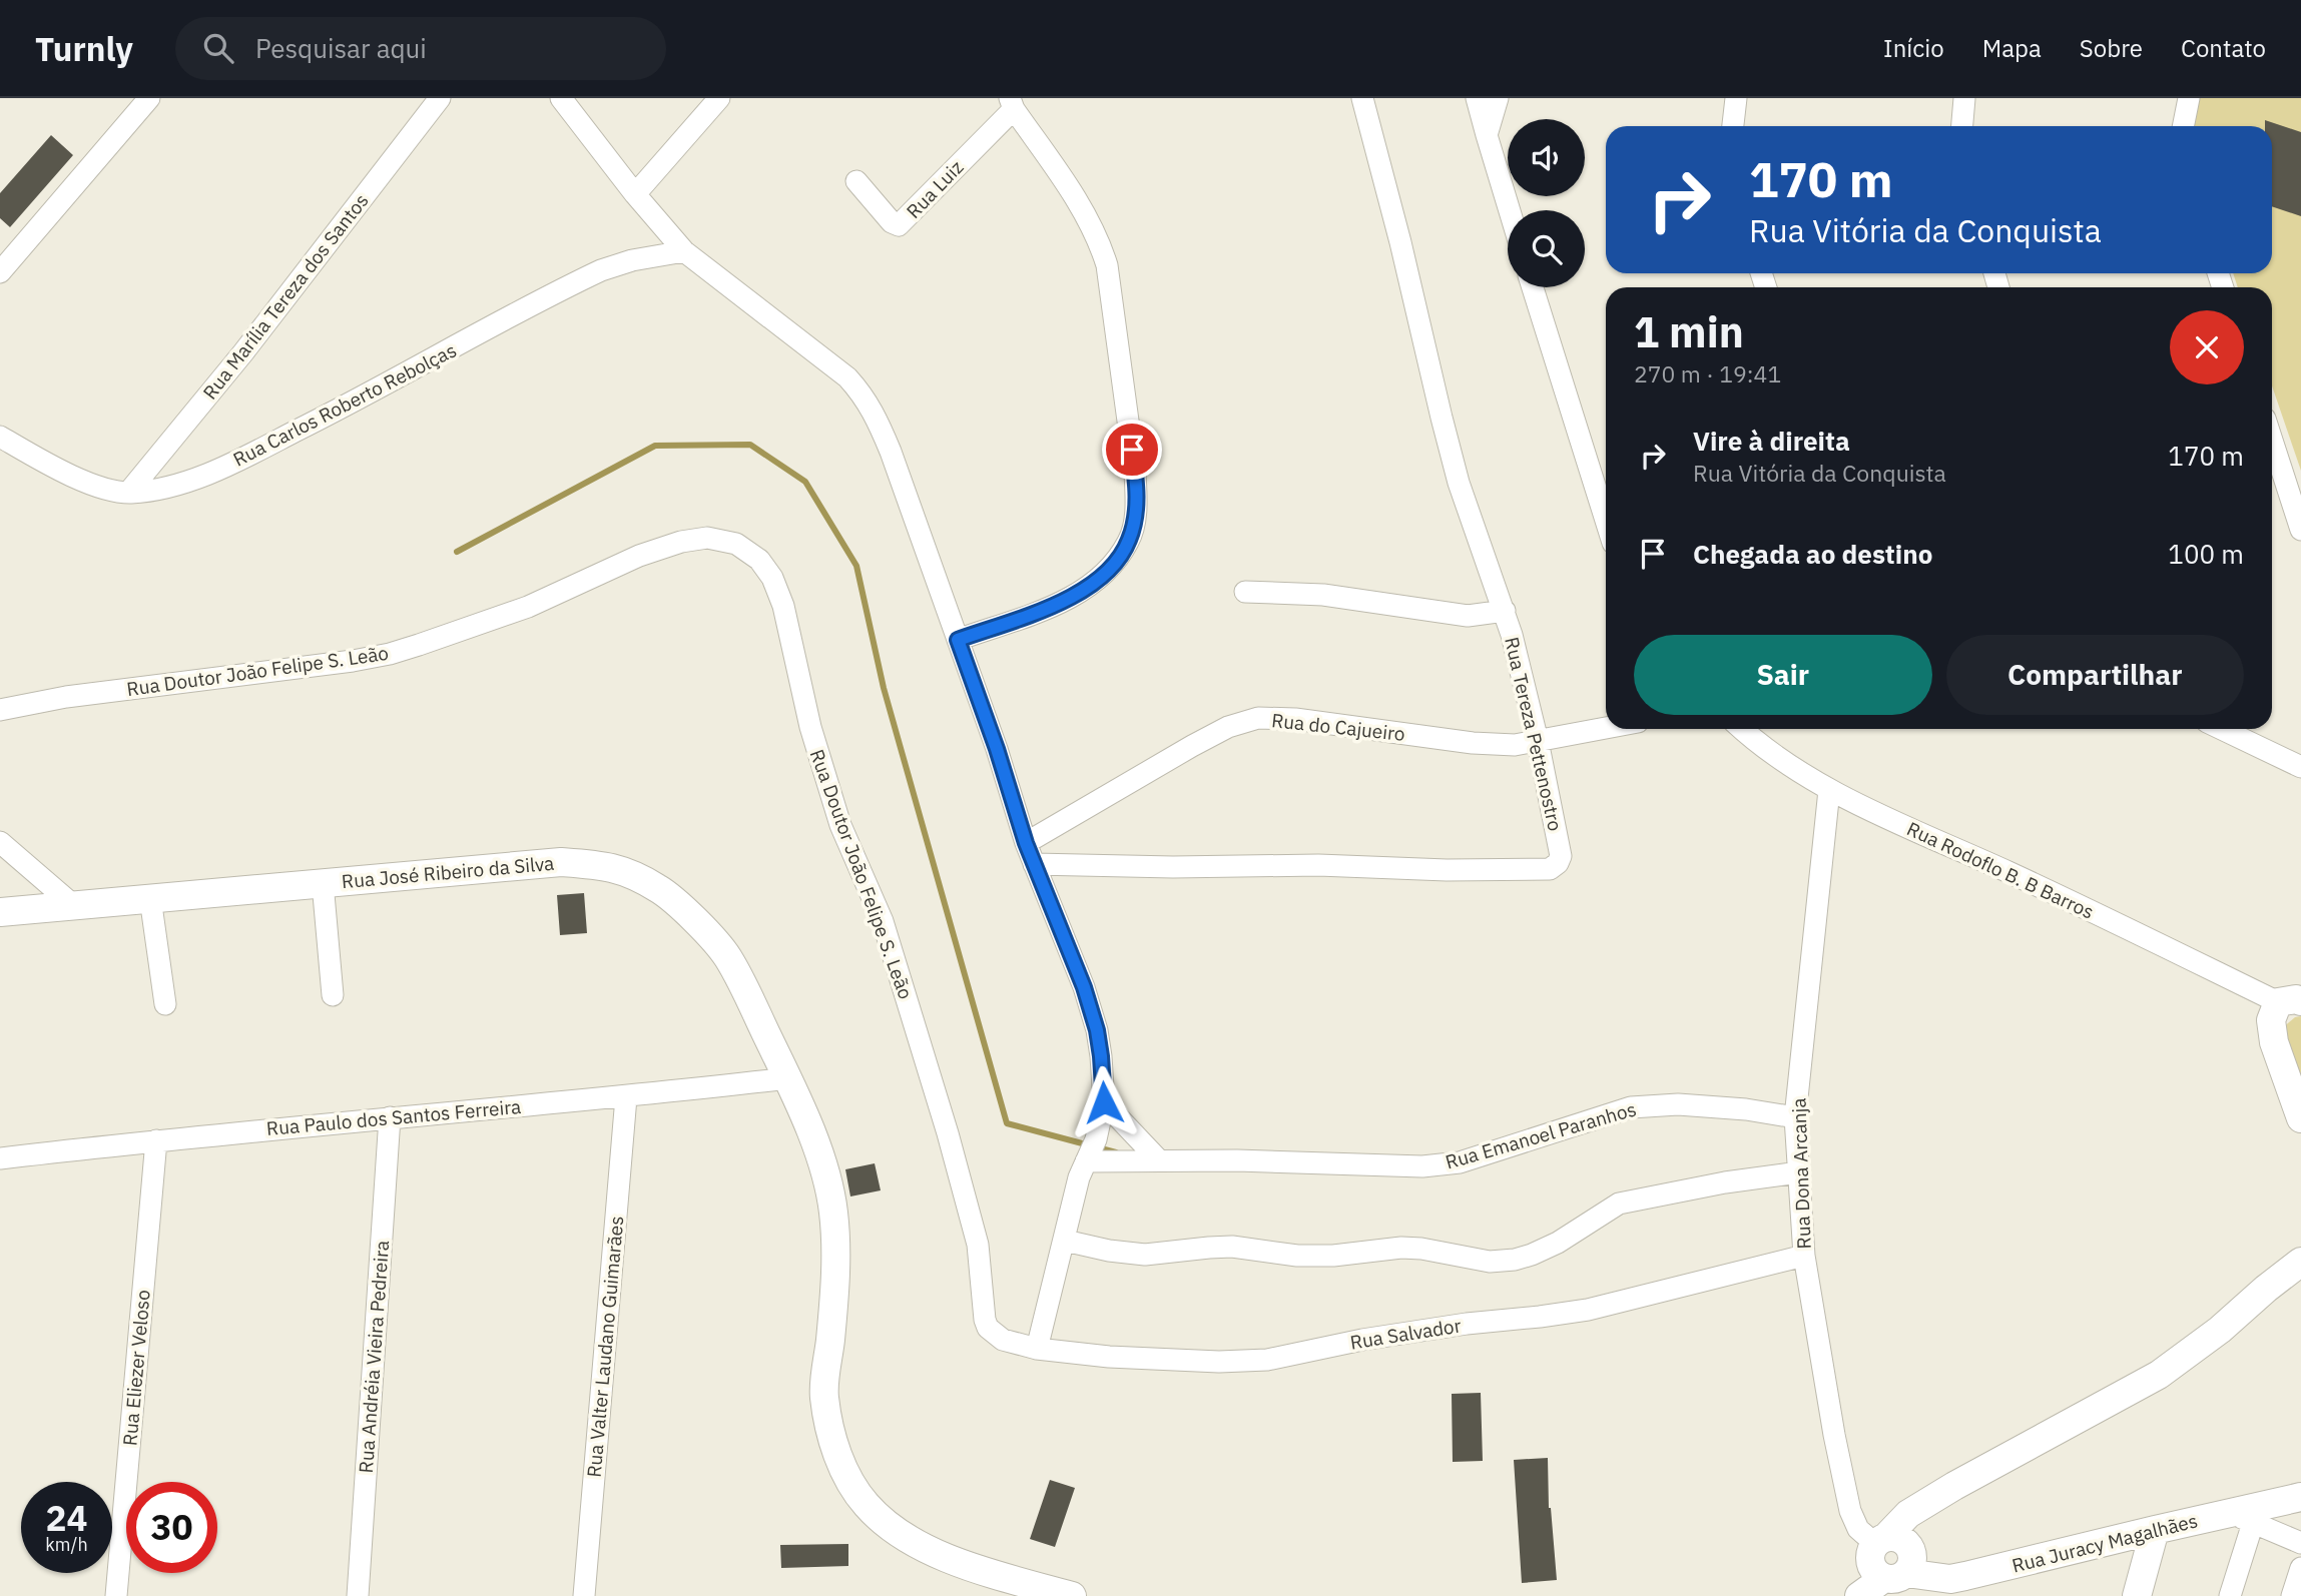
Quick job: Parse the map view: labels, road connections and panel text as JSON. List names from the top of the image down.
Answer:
{
  "streets": {
    "street": [
      "Rua Luiz",
      "Rua Marília Tereza dos Santos",
      "Rua Carlos Roberto Rebolças",
      "Rua Doutor João Felipe S. Leão",
      "Rua do Cajueiro",
      "Rua Tereza Pettenostro",
      "Rua Rodoflo B. B Barros",
      "Rua José Ribeiro da Silva",
      "Rua Paulo dos Santos Ferreira",
      "Rua Emanoel Paranhos",
      "Rua Dona Arcanja",
      "Rua Salvador",
      "Rua Valter Laudano Guimarães",
      "Rua Andréia Vieira Pedreira",
      "Rua Eliezer Veloso",
      "Rua Juracy Magalhães"
    ]
  },
  "crossings": [
    ["Rua Marília Tereza dos Santos", "Rua Carlos Roberto Rebolças"],
    ["Rua Doutor João Felipe S. Leão", "Rua Salvador"],
    ["Rua do Cajueiro", "Rua Tereza Pettenostro"],
    ["Rua Rodoflo B. B Barros", "Rua Dona Arcanja"],
    ["Rua José Ribeiro da Silva", "Rua Paulo dos Santos Ferreira"],
    ["Rua Paulo dos Santos Ferreira", "Rua Valter Laudano Guimarães"],
    ["Rua Paulo dos Santos Ferreira", "Rua Andréia Vieira Pedreira"],
    ["Rua Paulo dos Santos Ferreira", "Rua Eliezer Veloso"],
    ["Rua Emanoel Paranhos", "Rua Dona Arcanja"],
    ["Rua Dona Arcanja", "Rua Salvador"]
  ],
  "page": {
    "header": "Turnly",
    "search": "Pesquisar aqui",
    "nav": [
      "Início",
      "Mapa",
      "Sobre",
      "Contato"
    ],
    "turn": ["170 m", "Rua Vitória da Conquista"],
    "heading": ["1 min", "270 m · 19:41"],
    "list": [
      {
        "name": "Vire à direita",
        "note": "Rua Vitória da Conquista",
        "value": "170 m"
      },
      {
        "name": "Chegada ao destino",
        "value": "100 m"
      }
    ],
    "buttons": ["Sair", "Compartilhar"],
    "speed": "24 km/h",
    "limit": "30"
  }
}
